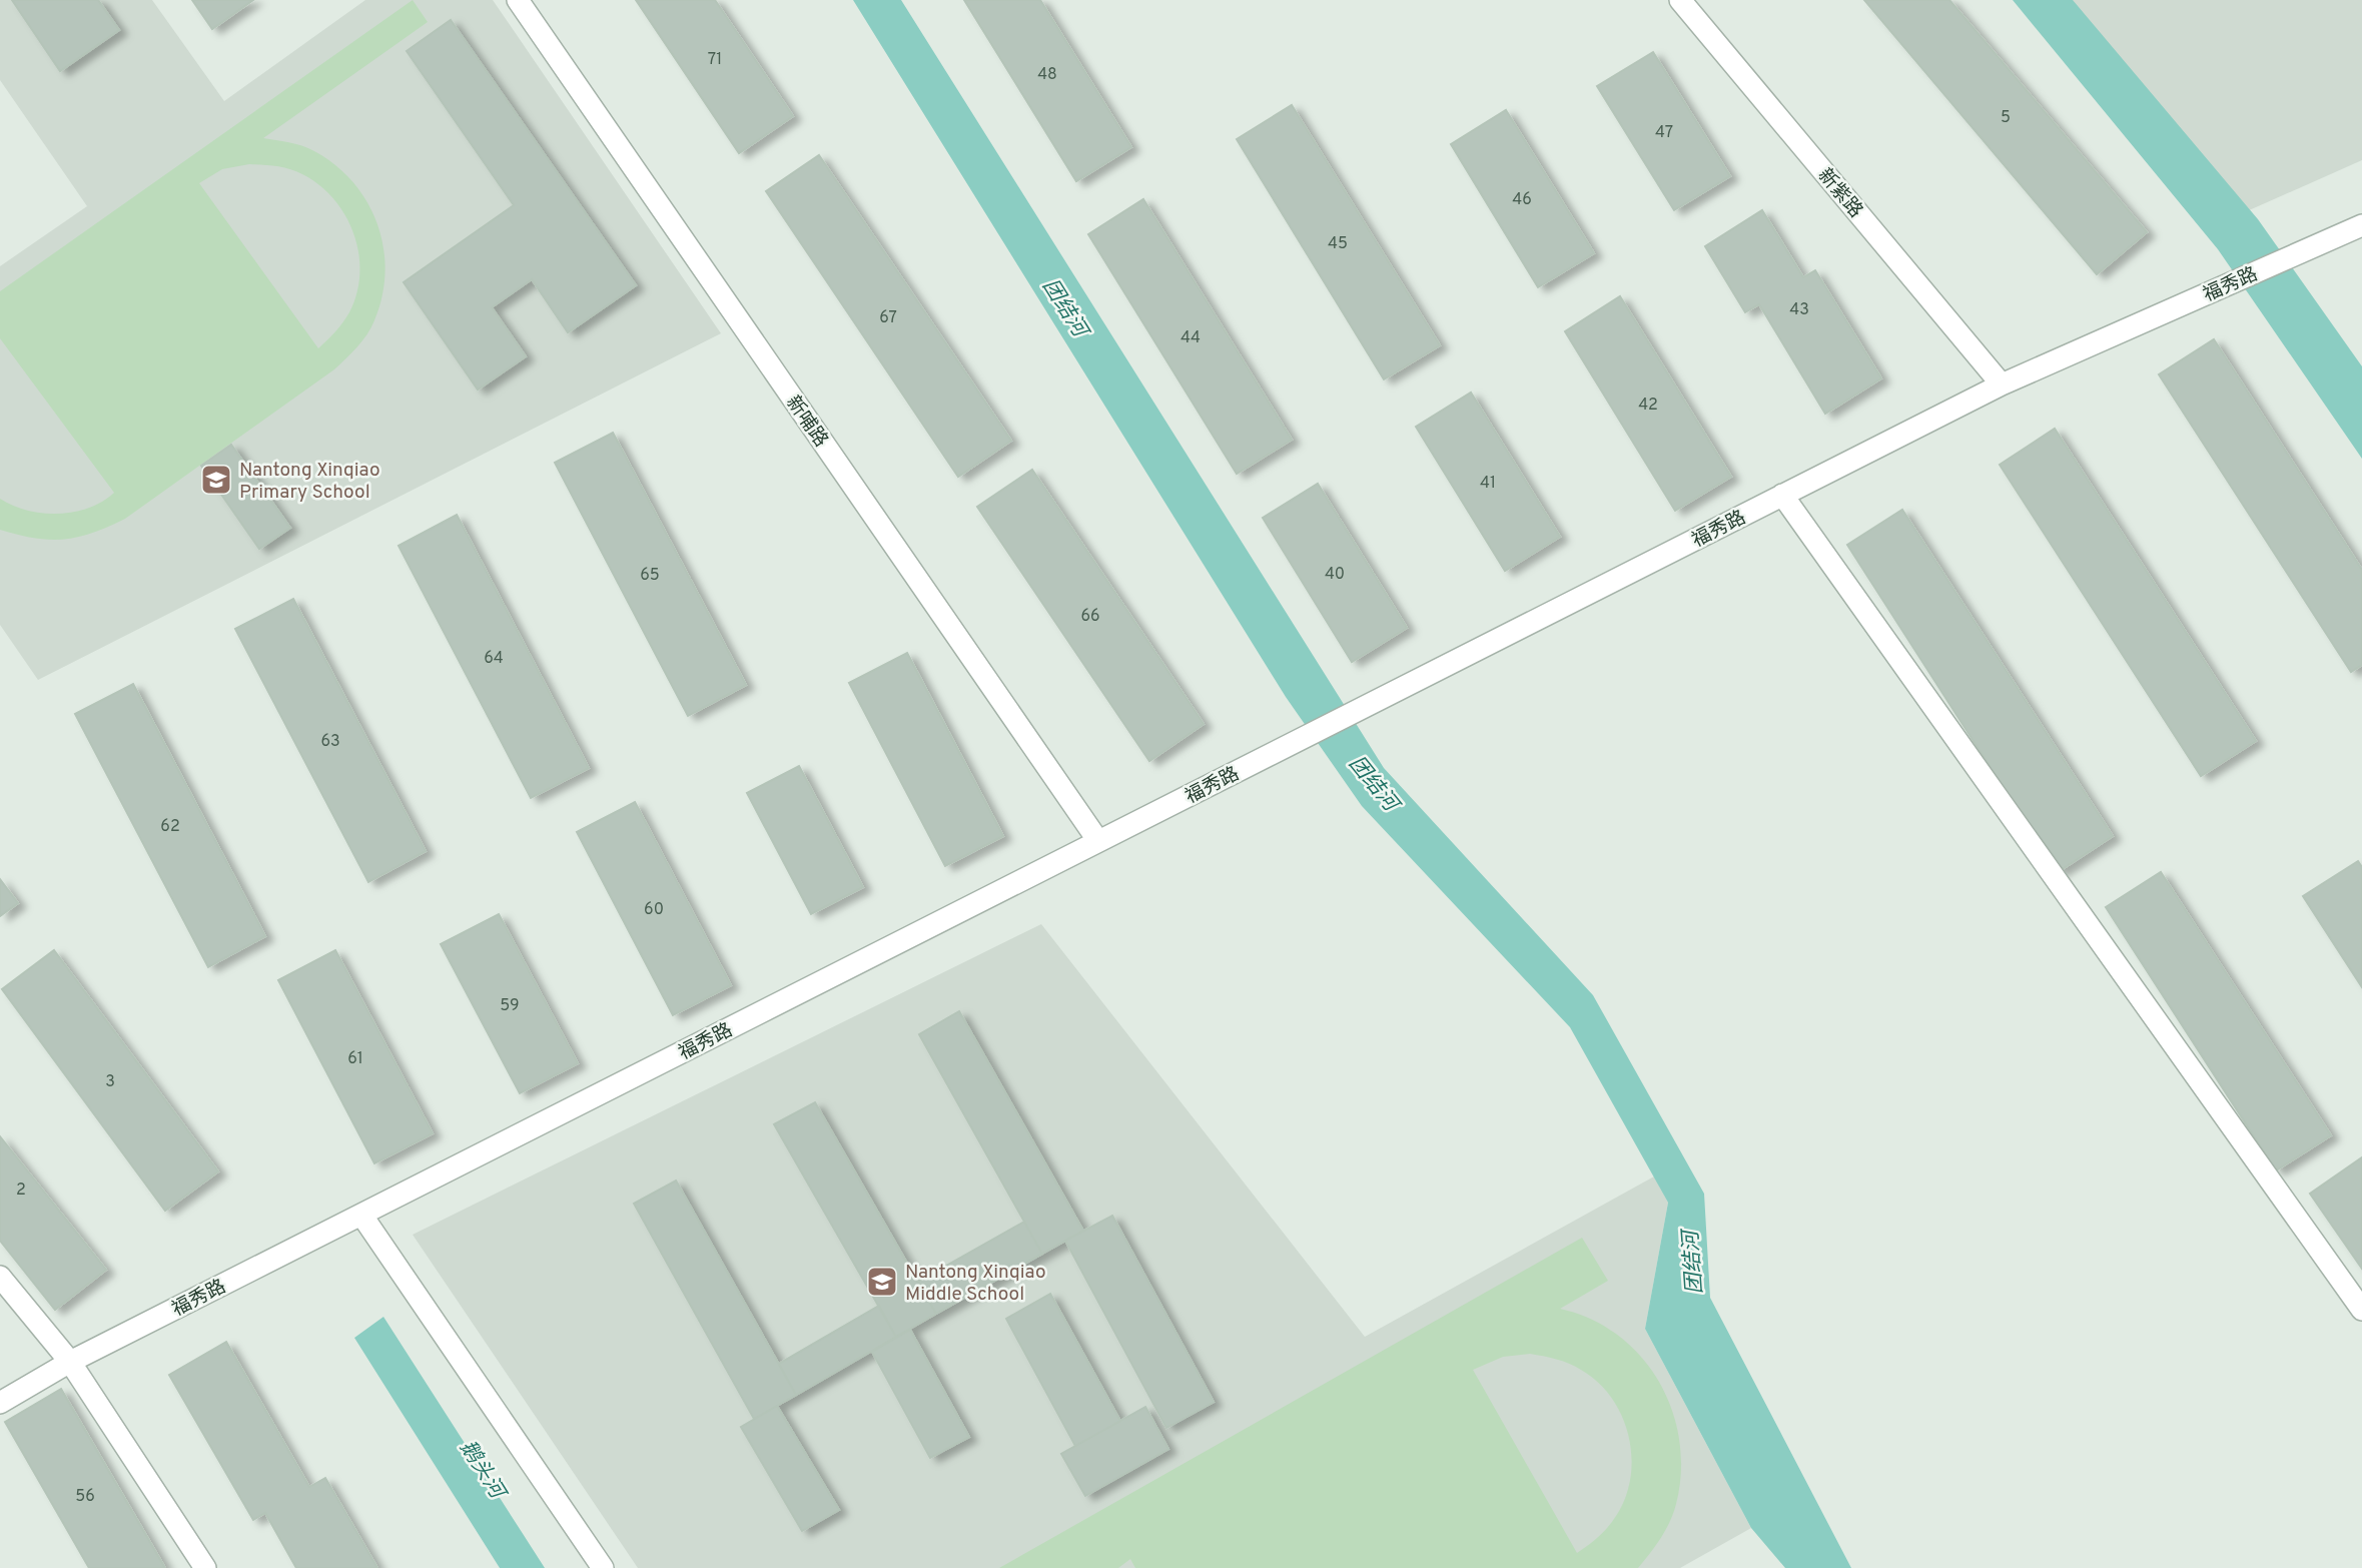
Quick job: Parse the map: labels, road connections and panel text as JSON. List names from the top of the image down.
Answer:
{
  "streets": {
    "street": ["新紫路", "福秀路", "新哺路"]
  },
  "crossings": [
    ["新紫路", "福秀路"],
    ["福秀路", "新哺路"]
  ],
  "water": ["团结河", "鹅头河"],
  "places": {
    "school or university": ["Nantong Xinqiao Primary School", "Nantong Xinqiao Middle School"]
  },
  "house_numbers": [
    "71",
    "48",
    "5",
    "47",
    "46",
    "45",
    "43",
    "67",
    "44",
    "42",
    "41",
    "40",
    "65",
    "66",
    "64",
    "63",
    "62",
    "60",
    "59",
    "61",
    "3",
    "2",
    "56"
  ]
}
